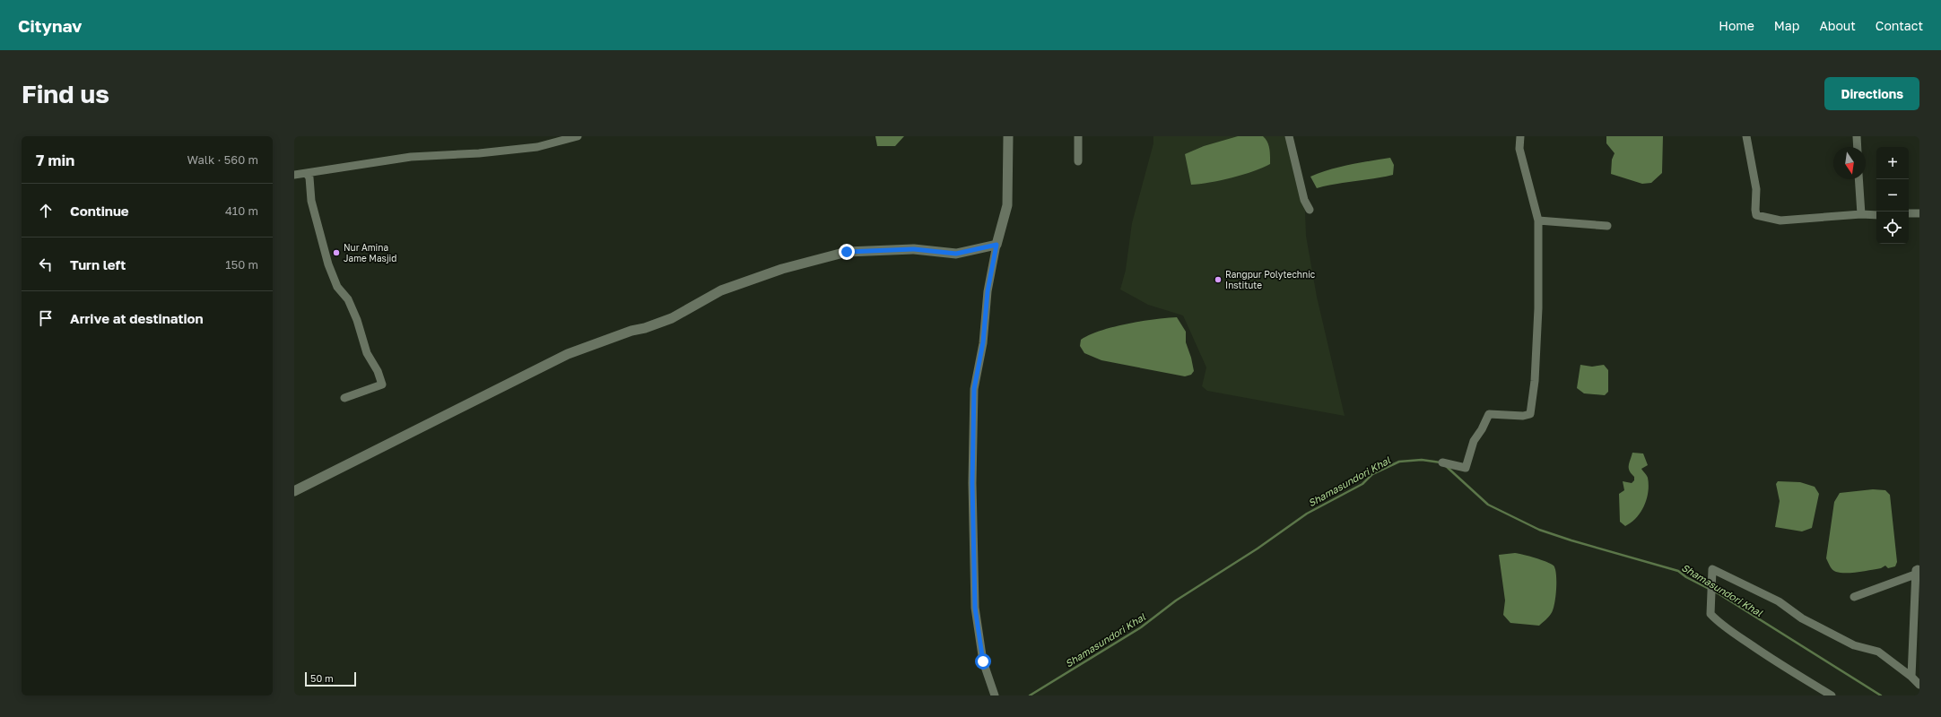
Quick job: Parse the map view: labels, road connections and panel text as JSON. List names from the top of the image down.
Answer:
{
  "water": ["Shamasundori Khal"],
  "places": ["Nur Amina Jame Masjid", "Rangpur Polytechnic Institute"],
  "scale_bar": "50 m",
  "north": "bottom",
  "page": {
    "header": "Citynav",
    "nav": [
      "Home",
      "Map",
      "About",
      "Contact"
    ],
    "buttons": "Directions",
    "title": "Find us",
    "heading": ["7 min", "Walk · 560 m"],
    "map_buttons": ["+", "−"],
    "list": [
      ["Continue", "410 m"],
      ["Turn left", "150 m"],
      "Arrive at destination"
    ],
    "scale": "50 m"
  }
}
